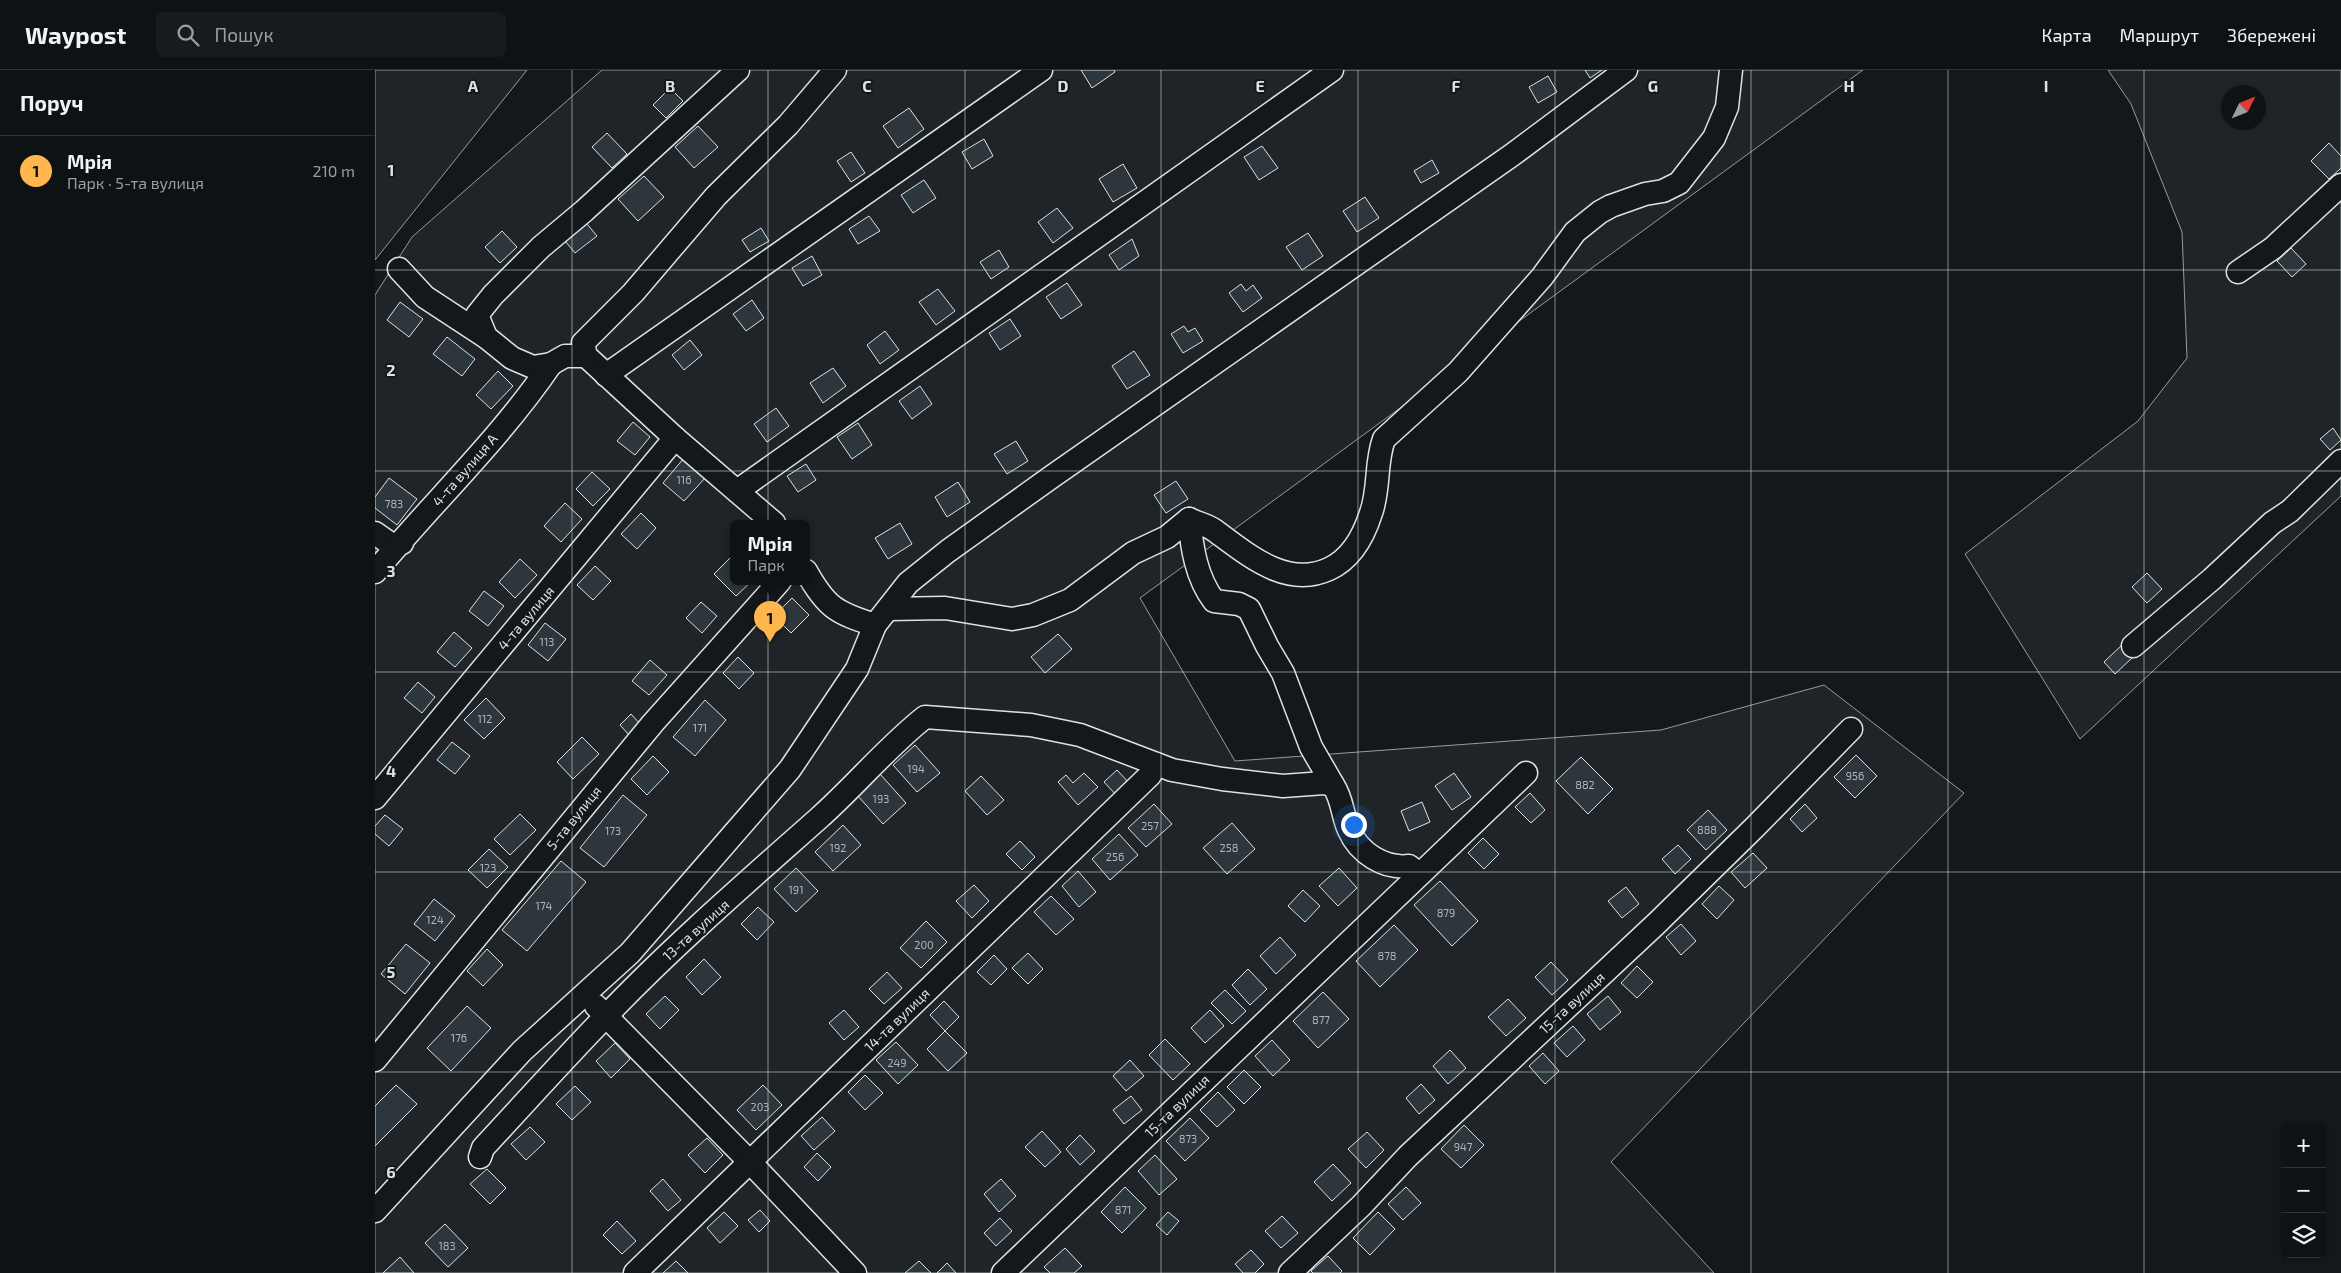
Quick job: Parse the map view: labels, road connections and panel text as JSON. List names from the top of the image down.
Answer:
{
  "streets": {
    "street": [
      "4-та вулиця А",
      "4-та вулиця",
      "5-та вулиця",
      "13-та вулиця",
      "15-та вулиця",
      "14-та вулиця"
    ]
  },
  "crossings": [
    ["13-та вулиця", "14-та вулиця"]
  ],
  "house_numbers": [
    "116",
    "783",
    "113",
    "112",
    "171",
    "194",
    "956",
    "882",
    "193",
    "257",
    "888",
    "173",
    "192",
    "258",
    "256",
    "123",
    "191",
    "174",
    "879",
    "124",
    "200",
    "878",
    "877",
    "176",
    "249",
    "203",
    "873",
    "947",
    "871",
    "183"
  ],
  "north": "top right",
  "page": {
    "header": "Waypost",
    "search": "Пошук",
    "nav": ["Карта", "Маршрут", "Збережені"],
    "heading": "Поруч",
    "list": [
      {
        "mark": "1",
        "name": "Мрія",
        "note": "Парк · 5-та вулиця",
        "value": "210 m"
      }
    ],
    "popup": ["Мрія", "Парк"],
    "pins": "1",
    "map_buttons": ["+", "−"]
  },
  "grid": {
    "columns": [
      "A",
      "B",
      "C",
      "D",
      "E",
      "F",
      "G",
      "H",
      "I"
    ],
    "rows": [
      "1",
      "2",
      "3",
      "4",
      "5",
      "6"
    ]
  }
}
